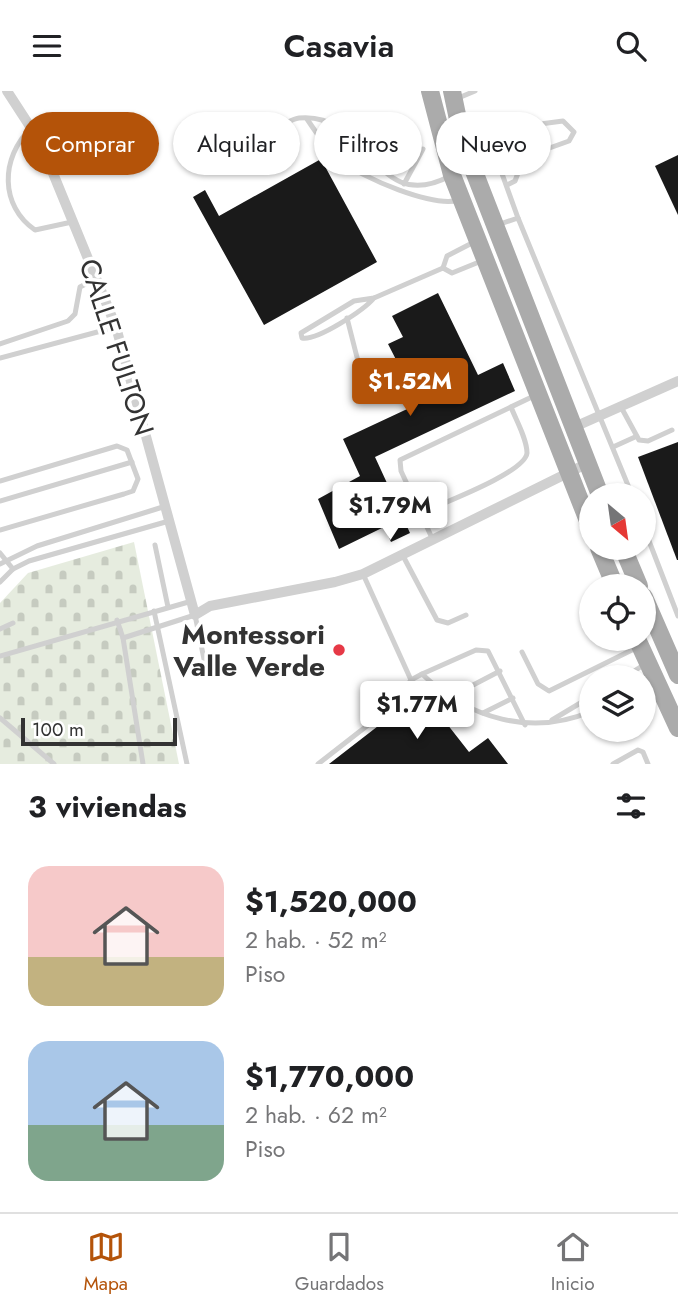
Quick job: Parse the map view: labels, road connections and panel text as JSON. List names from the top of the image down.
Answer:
{
  "streets": {
    "street": ["CALLE FULTON"]
  },
  "places": ["Montessori Valle Verde"],
  "scale_bar": "100 m",
  "north": "bottom right",
  "page": {
    "header": "Casavia",
    "chip": [
      "Comprar",
      "Alquilar",
      "Filtros",
      "Nuevo"
    ],
    "price": ["$1.52M", "$1.79M", "$1.77M"],
    "scale": "100 m",
    "heading": "3 viviendas",
    "list": [
      {
        "name": "$1,520,000",
        "note": "2 hab. · 52 m² · Piso"
      },
      {
        "name": "$1,770,000",
        "note": "2 hab. · 62 m² · Piso"
      }
    ],
    "tabs": ["Mapa", "Guardados", "Inicio"]
  }
}
